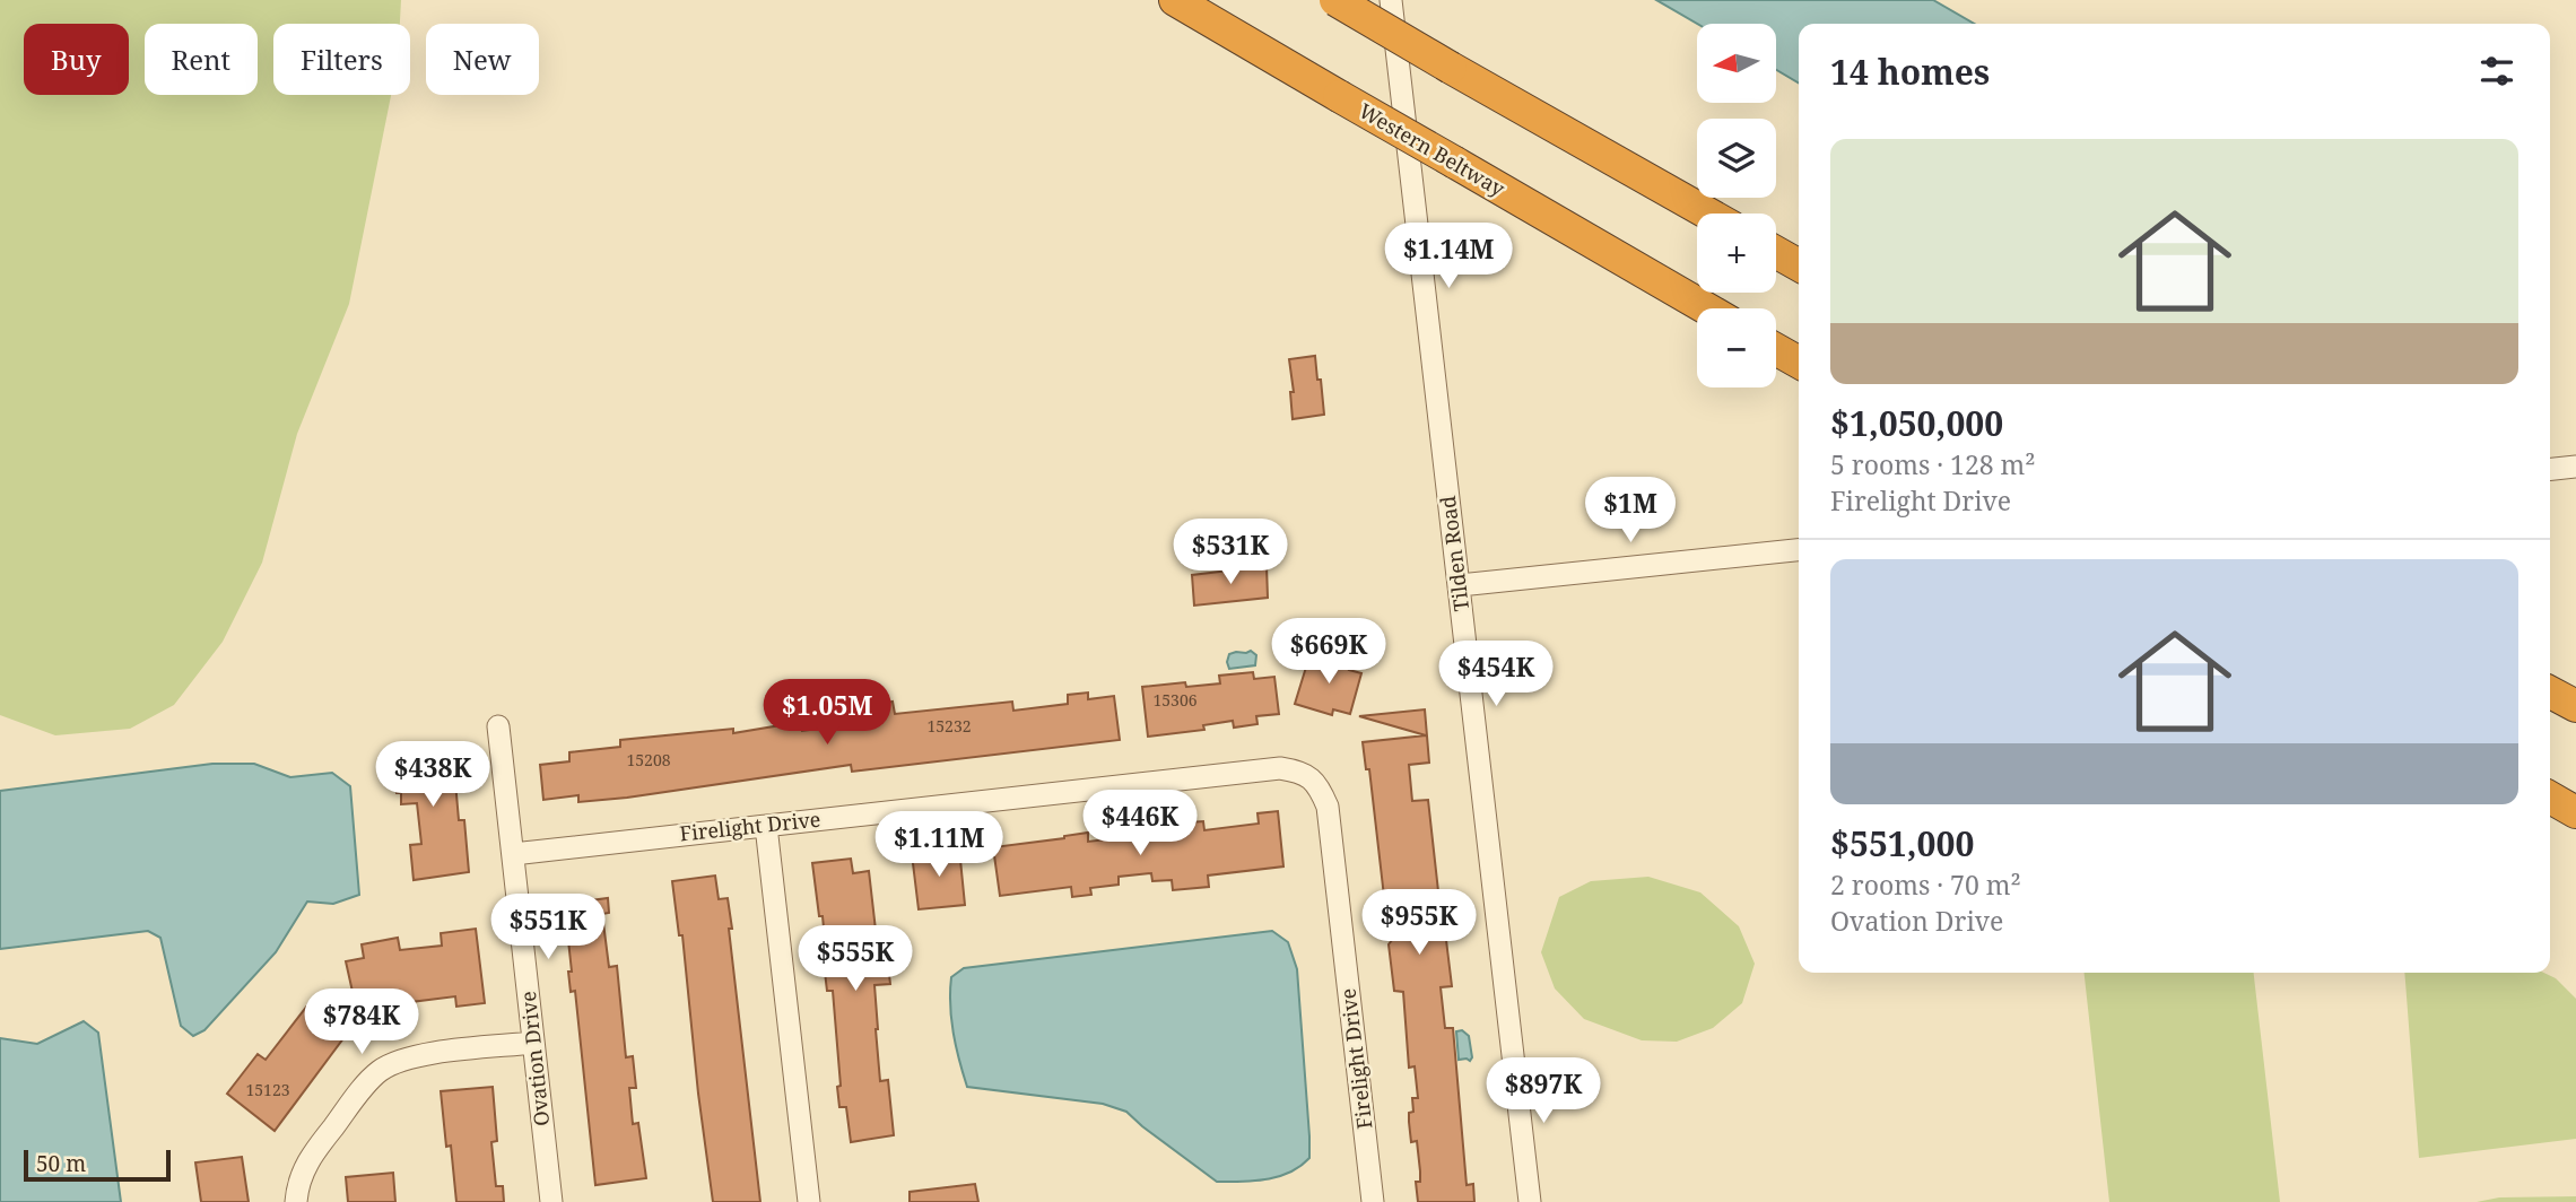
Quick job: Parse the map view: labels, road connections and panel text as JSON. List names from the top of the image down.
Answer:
{
  "streets": {
    "highway": ["Western Beltway"],
    "street": ["Tilden Road", "Firelight Drive", "Ovation Drive"]
  },
  "crossings": [
    ["Firelight Drive", "Ovation Drive"]
  ],
  "house_numbers": [
    "15306",
    "15232",
    "15208",
    "15123"
  ],
  "scale_bar": "50 m",
  "north": "left",
  "page": {
    "map_buttons": ["+", "−"],
    "chip": [
      "Buy",
      "Rent",
      "Filters",
      "New"
    ],
    "heading": "14 homes",
    "list": [
      {
        "name": "$1,050,000",
        "note": "5 rooms · 128 m² · Firelight Drive"
      },
      {
        "name": "$551,000",
        "note": "2 rooms · 70 m² · Ovation Drive"
      }
    ],
    "price": [
      "$1.14M",
      "$1M",
      "$531K",
      "$669K",
      "$454K",
      "$1.05M",
      "$438K",
      "$446K",
      "$1.11M",
      "$955K",
      "$551K",
      "$555K",
      "$784K",
      "$897K"
    ],
    "scale": "50 m"
  }
}
